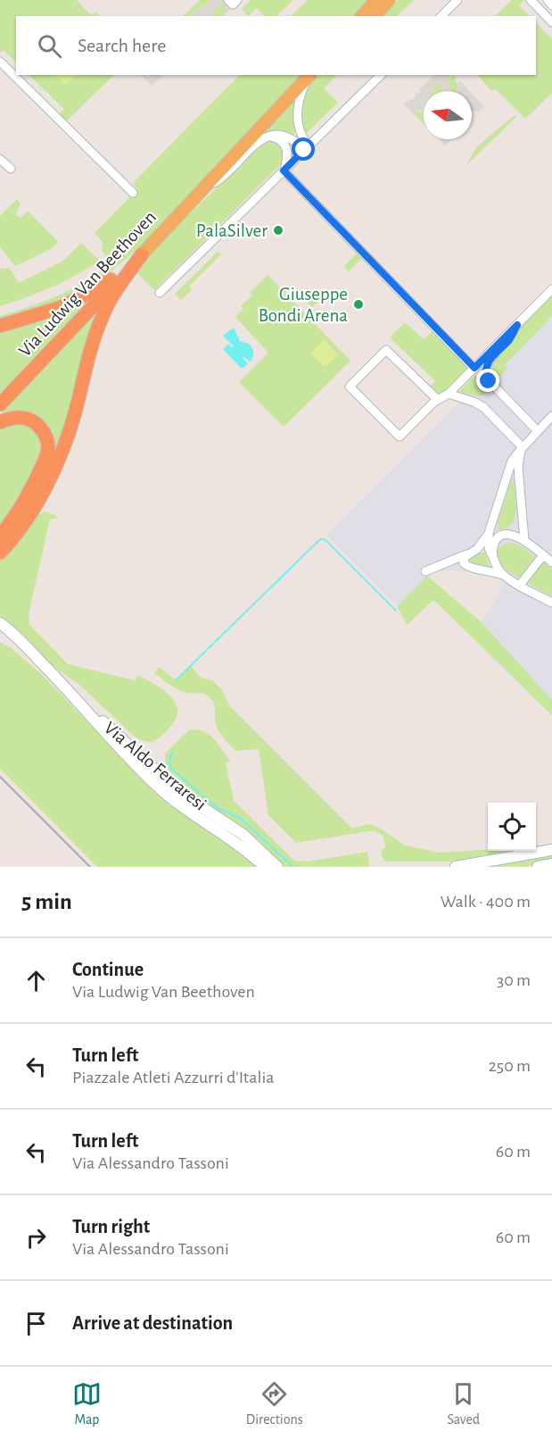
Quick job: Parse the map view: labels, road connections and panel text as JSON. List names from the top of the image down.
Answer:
{
  "streets": {
    "highway": ["Via Ludwig Van Beethoven"],
    "main road": ["Via Aldo Ferraresi"]
  },
  "places": ["PalaSilver", "Giuseppe Bondi Arena"],
  "north": "left",
  "page": {
    "search": "Search here",
    "heading": ["5 min", "Walk · 400 m"],
    "list": [
      ["Continue", "Via Ludwig Van Beethoven", "30 m"],
      ["Turn left", "Piazzale Atleti Azzurri d'Italia", "250 m"],
      ["Turn left", "Via Alessandro Tassoni", "60 m"],
      ["Turn right", "Via Alessandro Tassoni", "60 m"],
      "Arrive at destination"
    ],
    "nav": ["Map", "Directions", "Saved"]
  }
}
